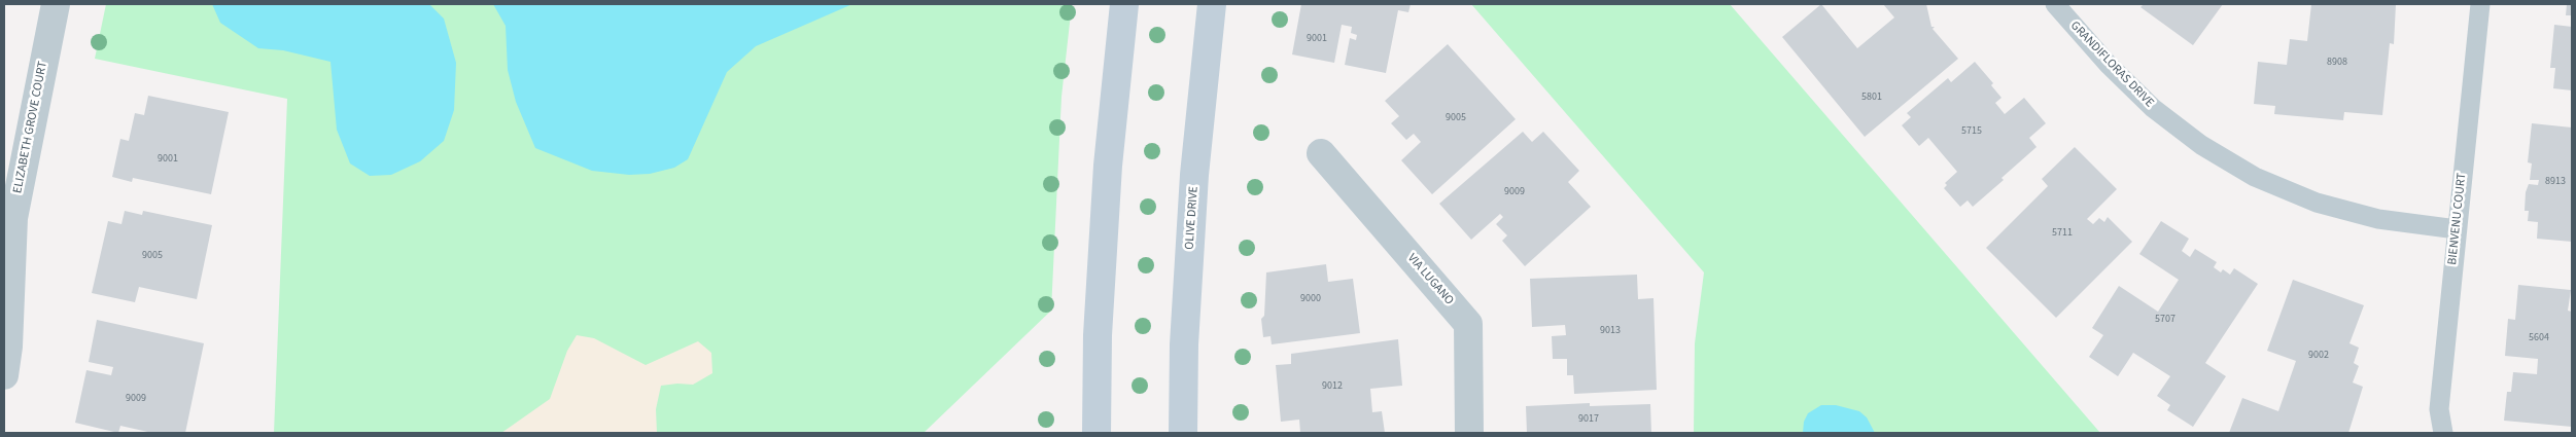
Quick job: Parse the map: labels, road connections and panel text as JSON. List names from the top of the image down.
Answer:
{
  "streets": {
    "main road": ["OLIVE DRIVE"],
    "street": ["ELIZABETH GROVE COURT", "VIA LUGANO"],
    "lane": ["GRANDIFLORAS DRIVE", "BIENVENU COURT"]
  },
  "crossings": [
    ["GRANDIFLORAS DRIVE", "BIENVENU COURT"]
  ],
  "house_numbers": [
    "9001",
    "8908",
    "5801",
    "9005",
    "5715",
    "9001",
    "8913",
    "9009",
    "5711",
    "9005",
    "9000",
    "5707",
    "9013",
    "5604",
    "9002",
    "9012",
    "9009",
    "9017"
  ]
}
